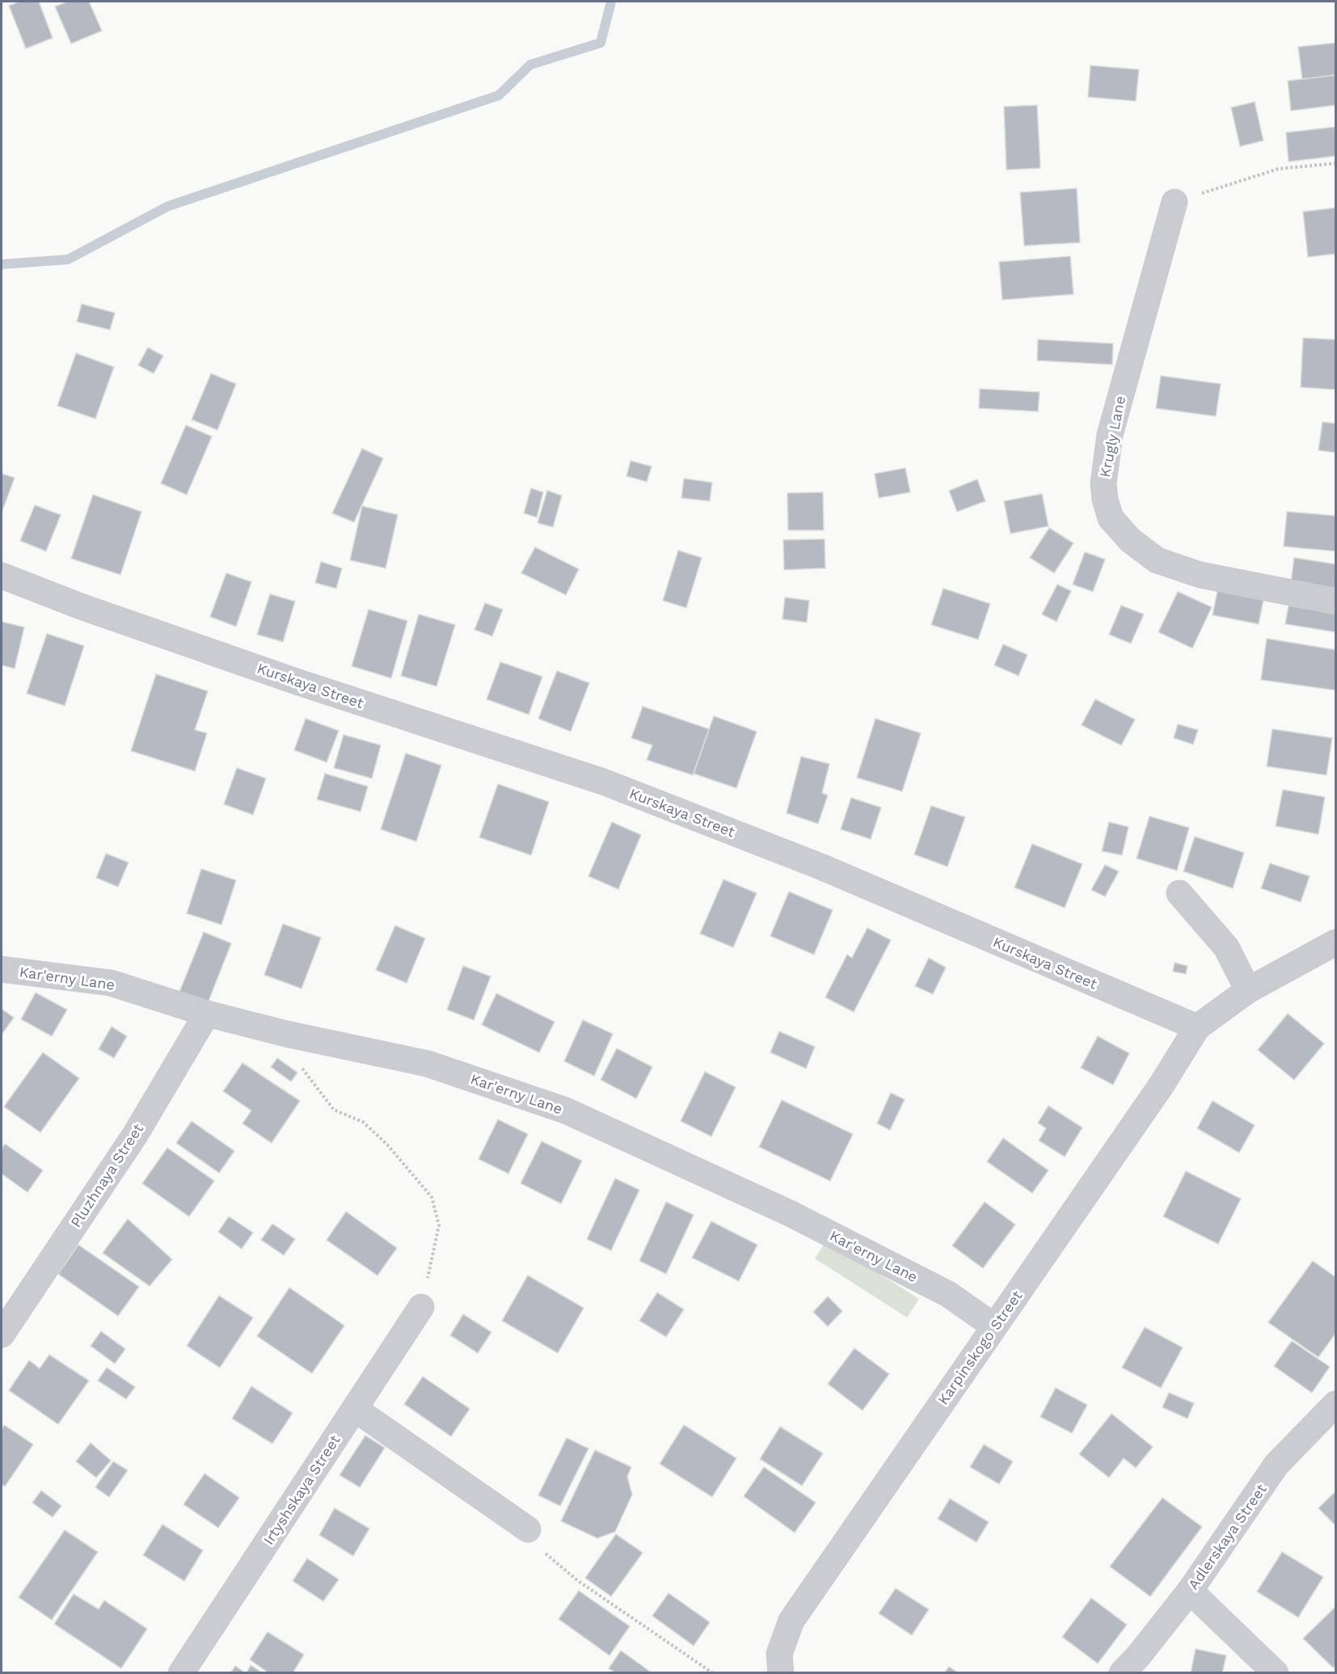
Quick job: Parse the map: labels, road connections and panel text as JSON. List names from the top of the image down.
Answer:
{
  "streets": {
    "street": [
      "Krugly Lane",
      "Kurskaya Street",
      "Kar'erny Lane",
      "Pluzhnaya Street",
      "Karpinskogo Street",
      "Irtyshskaya Street",
      "Adlerskaya Street"
    ]
  },
  "crossings": [
    ["Kurskaya Street", "Karpinskogo Street"],
    ["Kar'erny Lane", "Pluzhnaya Street"],
    ["Kar'erny Lane", "Karpinskogo Street"]
  ]
}
